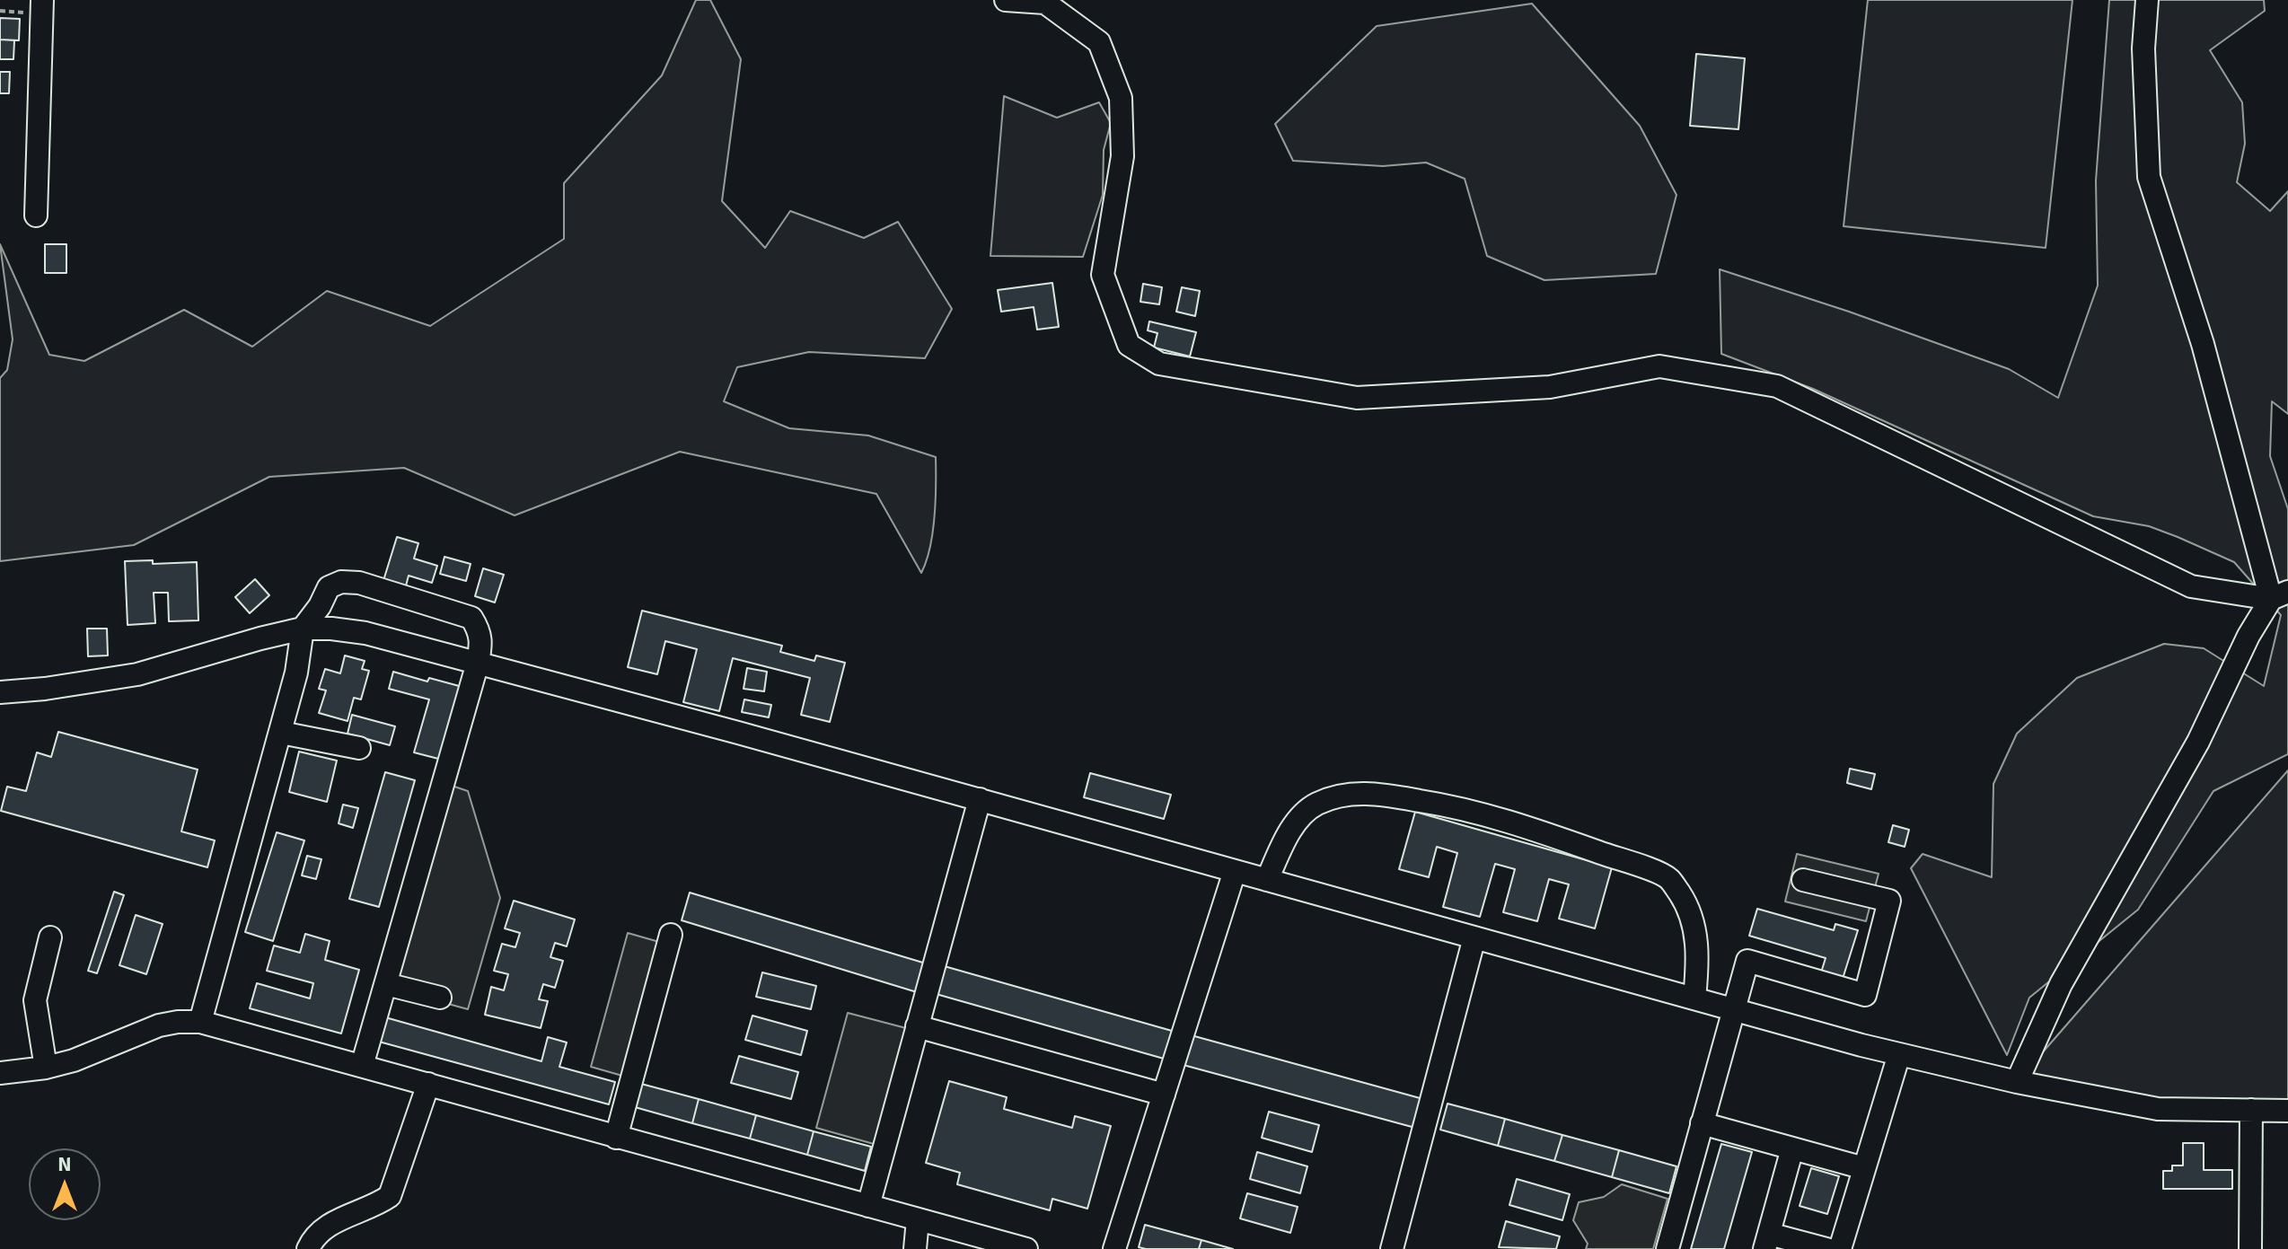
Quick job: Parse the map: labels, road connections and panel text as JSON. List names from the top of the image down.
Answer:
{
  "north": "top"
}
